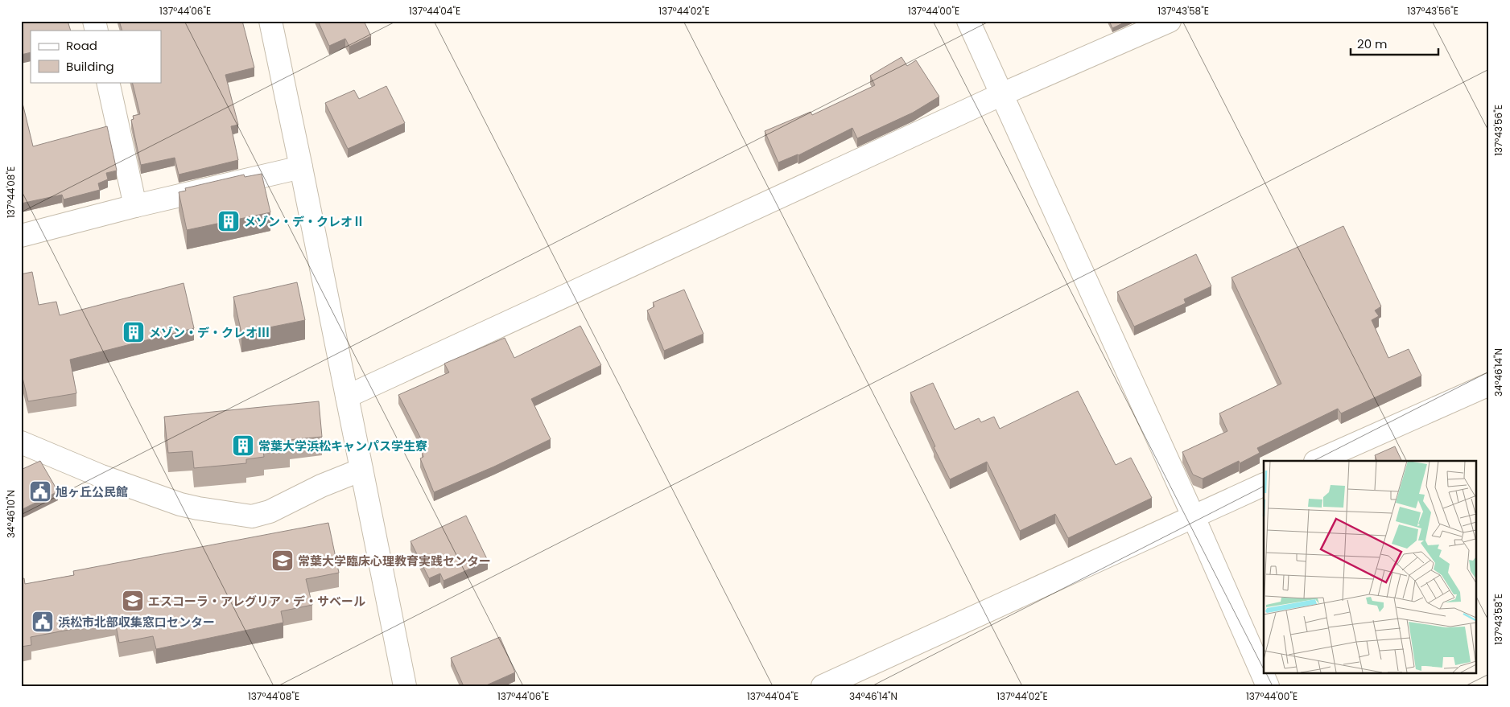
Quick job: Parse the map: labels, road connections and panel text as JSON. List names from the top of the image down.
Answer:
{
  "places": {
    "building": ["メゾン・デ・クレオⅡ", "メゾン・デ・クレオⅢ", "常葉大学浜松キャンパス学生寮"],
    "public building": ["旭ヶ丘公民館", "浜松市北部収集窓口センター"],
    "school or university": ["常葉大学臨床心理教育実践センター", "エスコーラ・アレグリア・デ・サベール"]
  },
  "legend": ["Road", "Building"],
  "scale_bar": "20 m",
  "coordinates": [
    "137°44'06\"E",
    "137°44'04\"E",
    "137°44'02\"E",
    "137°44'00\"E",
    "137°43'58\"E",
    "137°43'56\"E",
    "137°44'08\"E",
    "34°46'14\"N",
    "34°46'10\"N"
  ]
}
